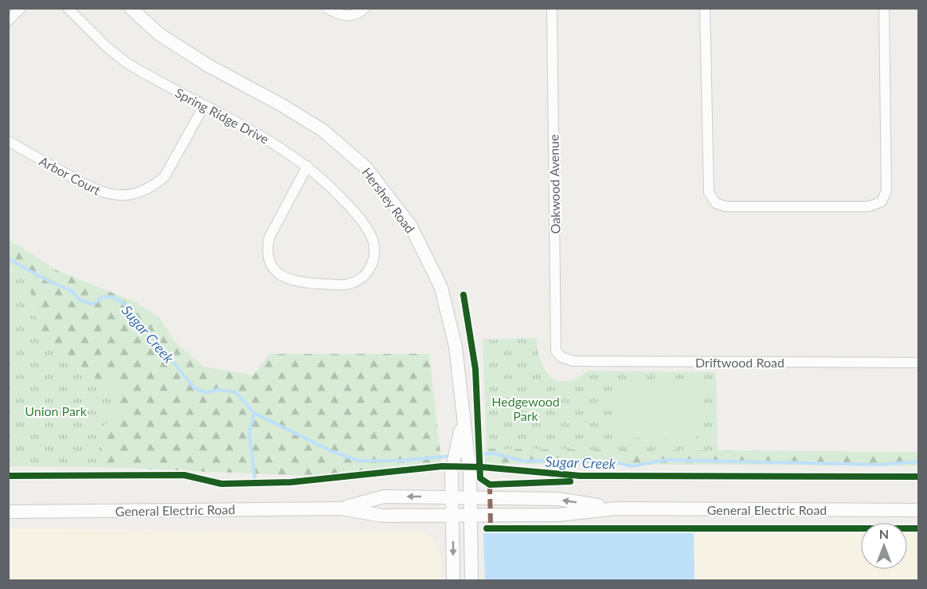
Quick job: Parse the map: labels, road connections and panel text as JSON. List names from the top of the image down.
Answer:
{
  "streets": {
    "main road": ["Hershey Road", "General Electric Road"],
    "street": [
      "Spring Ridge Drive",
      "Arbor Court",
      "Oakwood Avenue",
      "Driftwood Road"
    ]
  },
  "crossings": [
    ["Spring Ridge Drive", "Arbor Court"],
    ["Oakwood Avenue", "Driftwood Road"],
    ["Hershey Road", "General Electric Road"]
  ],
  "water": ["Sugar Creek"],
  "parks": ["Hedgewood Park", "Union Park"],
  "north": "top"
}
